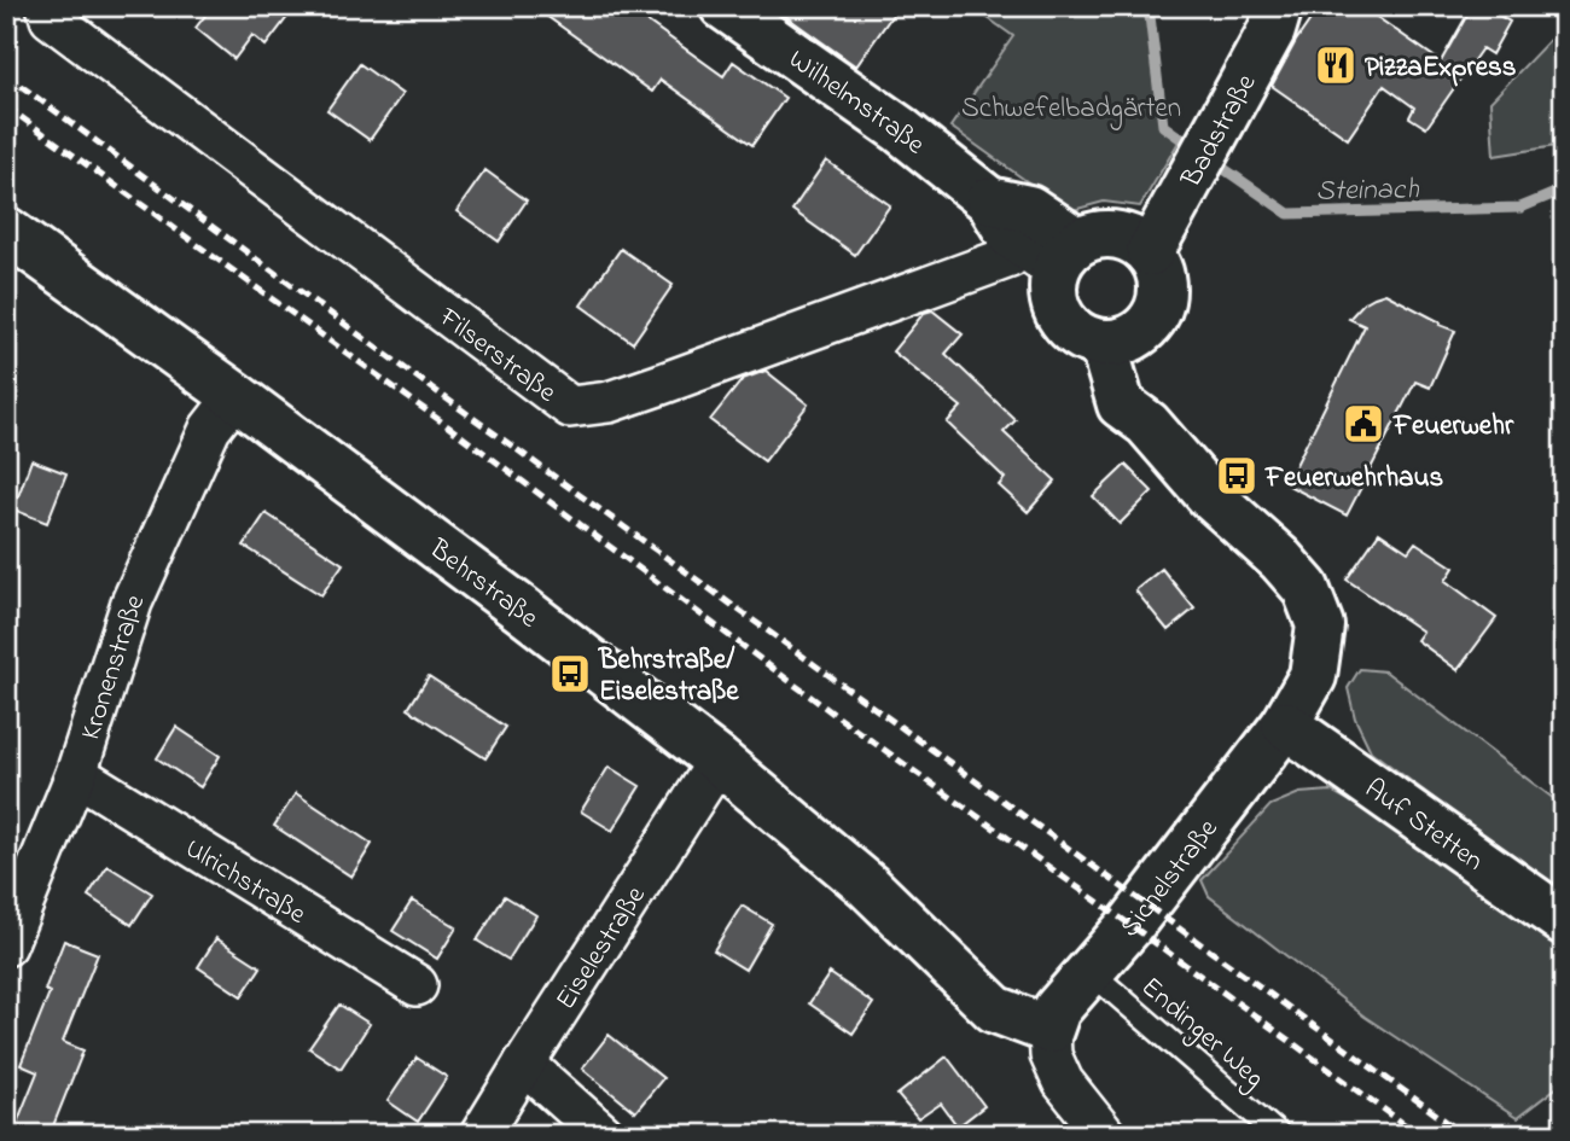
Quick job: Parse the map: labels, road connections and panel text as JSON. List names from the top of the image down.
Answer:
{
  "streets": {
    "street": [
      "Wilhelmstraße",
      "Badstraße",
      "Filserstraße",
      "Behrstraße",
      "Kronenstraße",
      "Auf Stetten",
      "Sichelstraße",
      "Ulrichstraße",
      "Eiselestraße"
    ],
    "lane": ["Endinger Weg"]
  },
  "crossings": [
    ["Wilhelmstraße", "Badstraße"],
    ["Wilhelmstraße", "Filserstraße"],
    ["Wilhelmstraße", "Sichelstraße"],
    ["Badstraße", "Filserstraße"],
    ["Badstraße", "Sichelstraße"],
    ["Filserstraße", "Sichelstraße"],
    ["Behrstraße", "Kronenstraße"],
    ["Behrstraße", "Sichelstraße"],
    ["Behrstraße", "Eiselestraße"],
    ["Kronenstraße", "Ulrichstraße"],
    ["Auf Stetten", "Sichelstraße"],
    ["Sichelstraße", "Endinger Weg"]
  ],
  "water": ["Steinach"],
  "parks": ["Schwefelbadgärten"],
  "places": {
    "restaurant": ["PizzaExpress"],
    "public building": ["Feuerwehr"],
    "bus stop": ["Feuerwehrhaus", "Behrstraße/ Eiselestraße"]
  }
}
